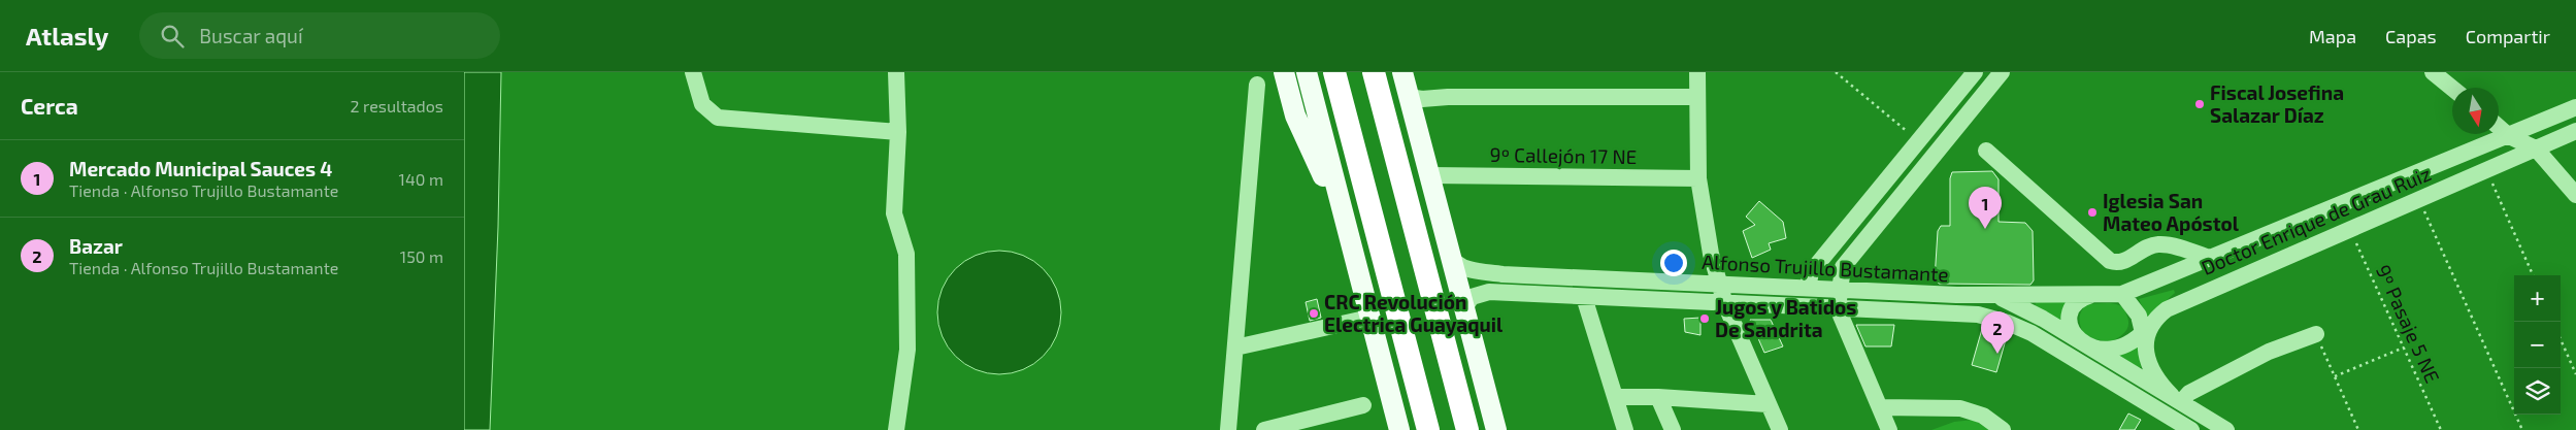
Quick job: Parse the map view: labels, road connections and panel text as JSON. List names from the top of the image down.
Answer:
{
  "streets": {
    "street": ["9º Callejón 17 NE", "Doctor Enrique de Grau Ruiz", "Alfonso Trujillo Bustamante"],
    "path": ["9º Pasaje 5 NE"]
  },
  "crossings": [
    ["Doctor Enrique de Grau Ruiz", "Alfonso Trujillo Bustamante"],
    ["Doctor Enrique de Grau Ruiz", "9º Pasaje 5 NE"]
  ],
  "places": [
    "Fiscal Josefina Salazar Díaz",
    "Iglesia San Mateo Apóstol",
    "CRC Revolución Electrica Guayaquil",
    "Jugos y Batidos De Sandrita"
  ],
  "north": "bottom",
  "page": {
    "header": "Atlasly",
    "search": "Buscar aquí",
    "nav": ["Mapa", "Capas", "Compartir"],
    "heading": ["Cerca", "2 resultados"],
    "list": [
      {
        "mark": "1",
        "name": "Mercado Municipal Sauces 4",
        "note": "Tienda · Alfonso Trujillo Bustamante",
        "value": "140 m"
      },
      {
        "mark": "2",
        "name": "Bazar",
        "note": "Tienda · Alfonso Trujillo Bustamante",
        "value": "150 m"
      }
    ],
    "pins": ["1", "2"],
    "map_buttons": ["+", "−"]
  }
}
